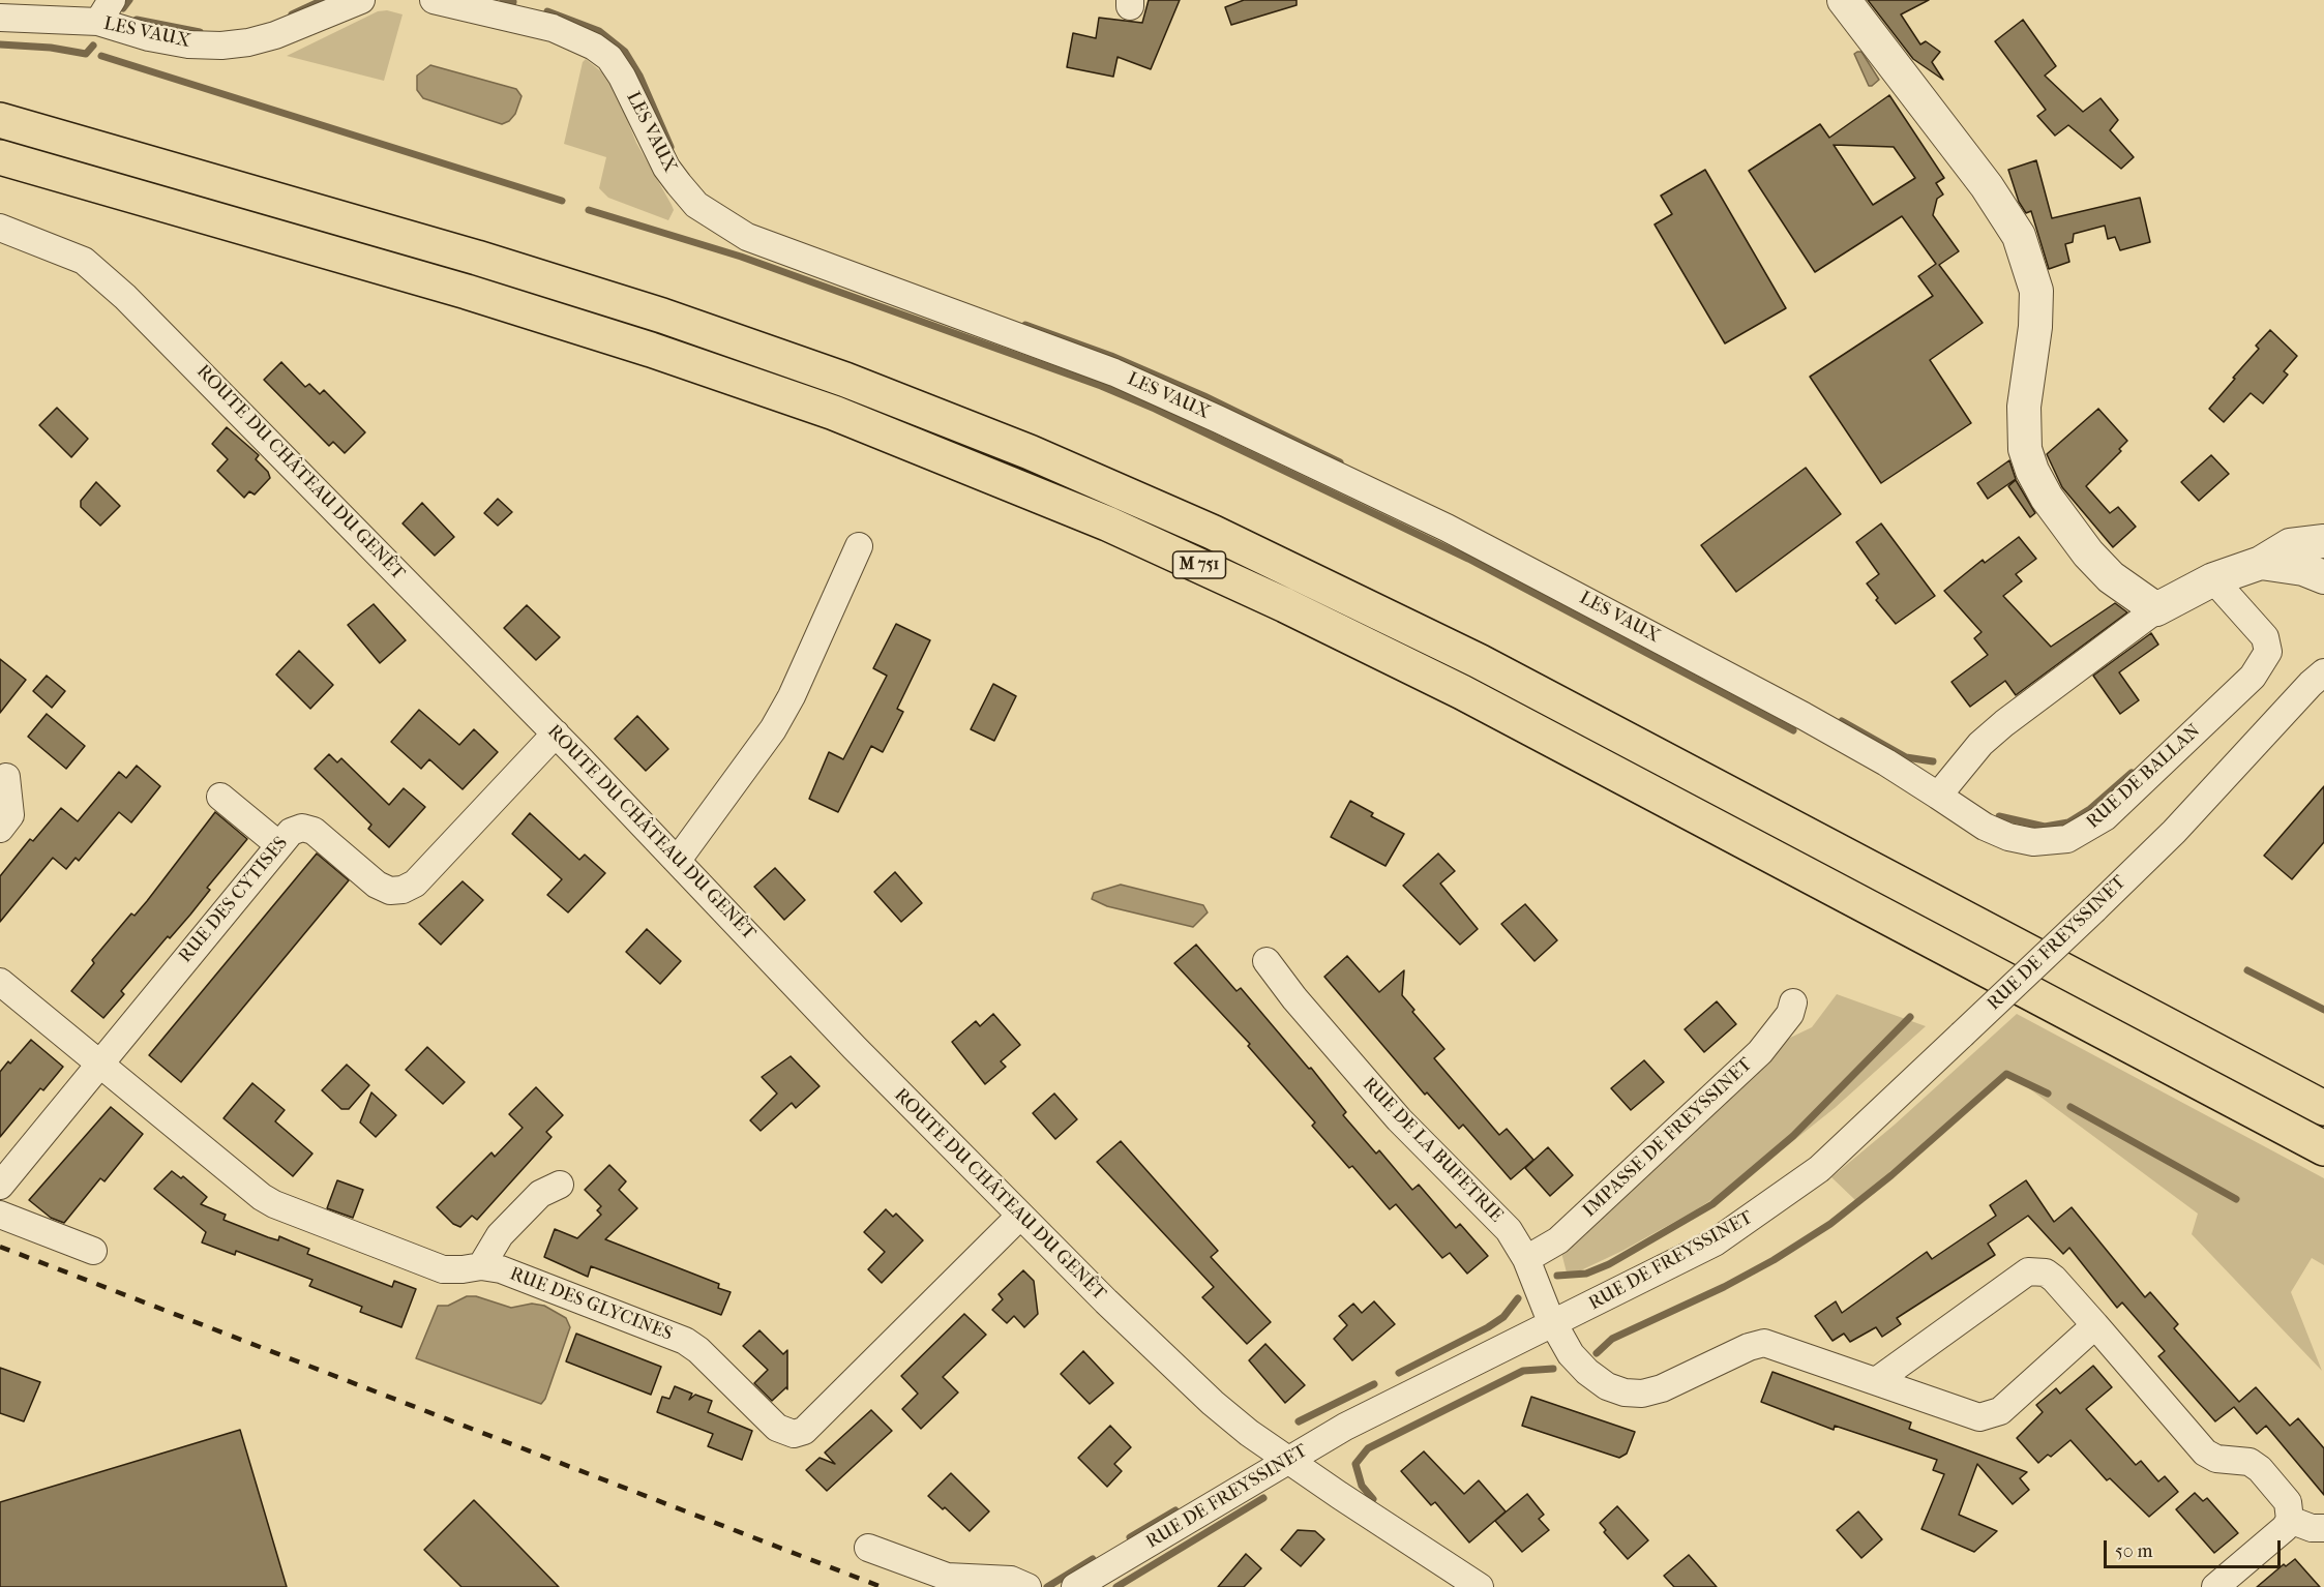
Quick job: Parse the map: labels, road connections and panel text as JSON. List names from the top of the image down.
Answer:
{
  "streets": {
    "highway": ["M 751"],
    "street": [
      "LES VAUX",
      "ROUTE DU CHÂTEAU DU GENÊT",
      "RUE DE BALLAN",
      "RUE DES CYTISES",
      "RUE DE FREYSSINET",
      "IMPASSE DE FREYSSINET",
      "RUE DE LA BUFETRIE",
      "RUE DES GLYCINES"
    ]
  },
  "crossings": [
    ["LES VAUX", "RUE DE BALLAN"],
    ["ROUTE DU CHÂTEAU DU GENÊT", "RUE DES CYTISES"],
    ["ROUTE DU CHÂTEAU DU GENÊT", "RUE DE FREYSSINET"],
    ["ROUTE DU CHÂTEAU DU GENÊT", "RUE DES GLYCINES"],
    ["RUE DES CYTISES", "RUE DES GLYCINES"],
    ["RUE DE FREYSSINET", "RUE DE LA BUFETRIE"],
    ["IMPASSE DE FREYSSINET", "RUE DE LA BUFETRIE"]
  ],
  "scale_bar": "50 m"
}
